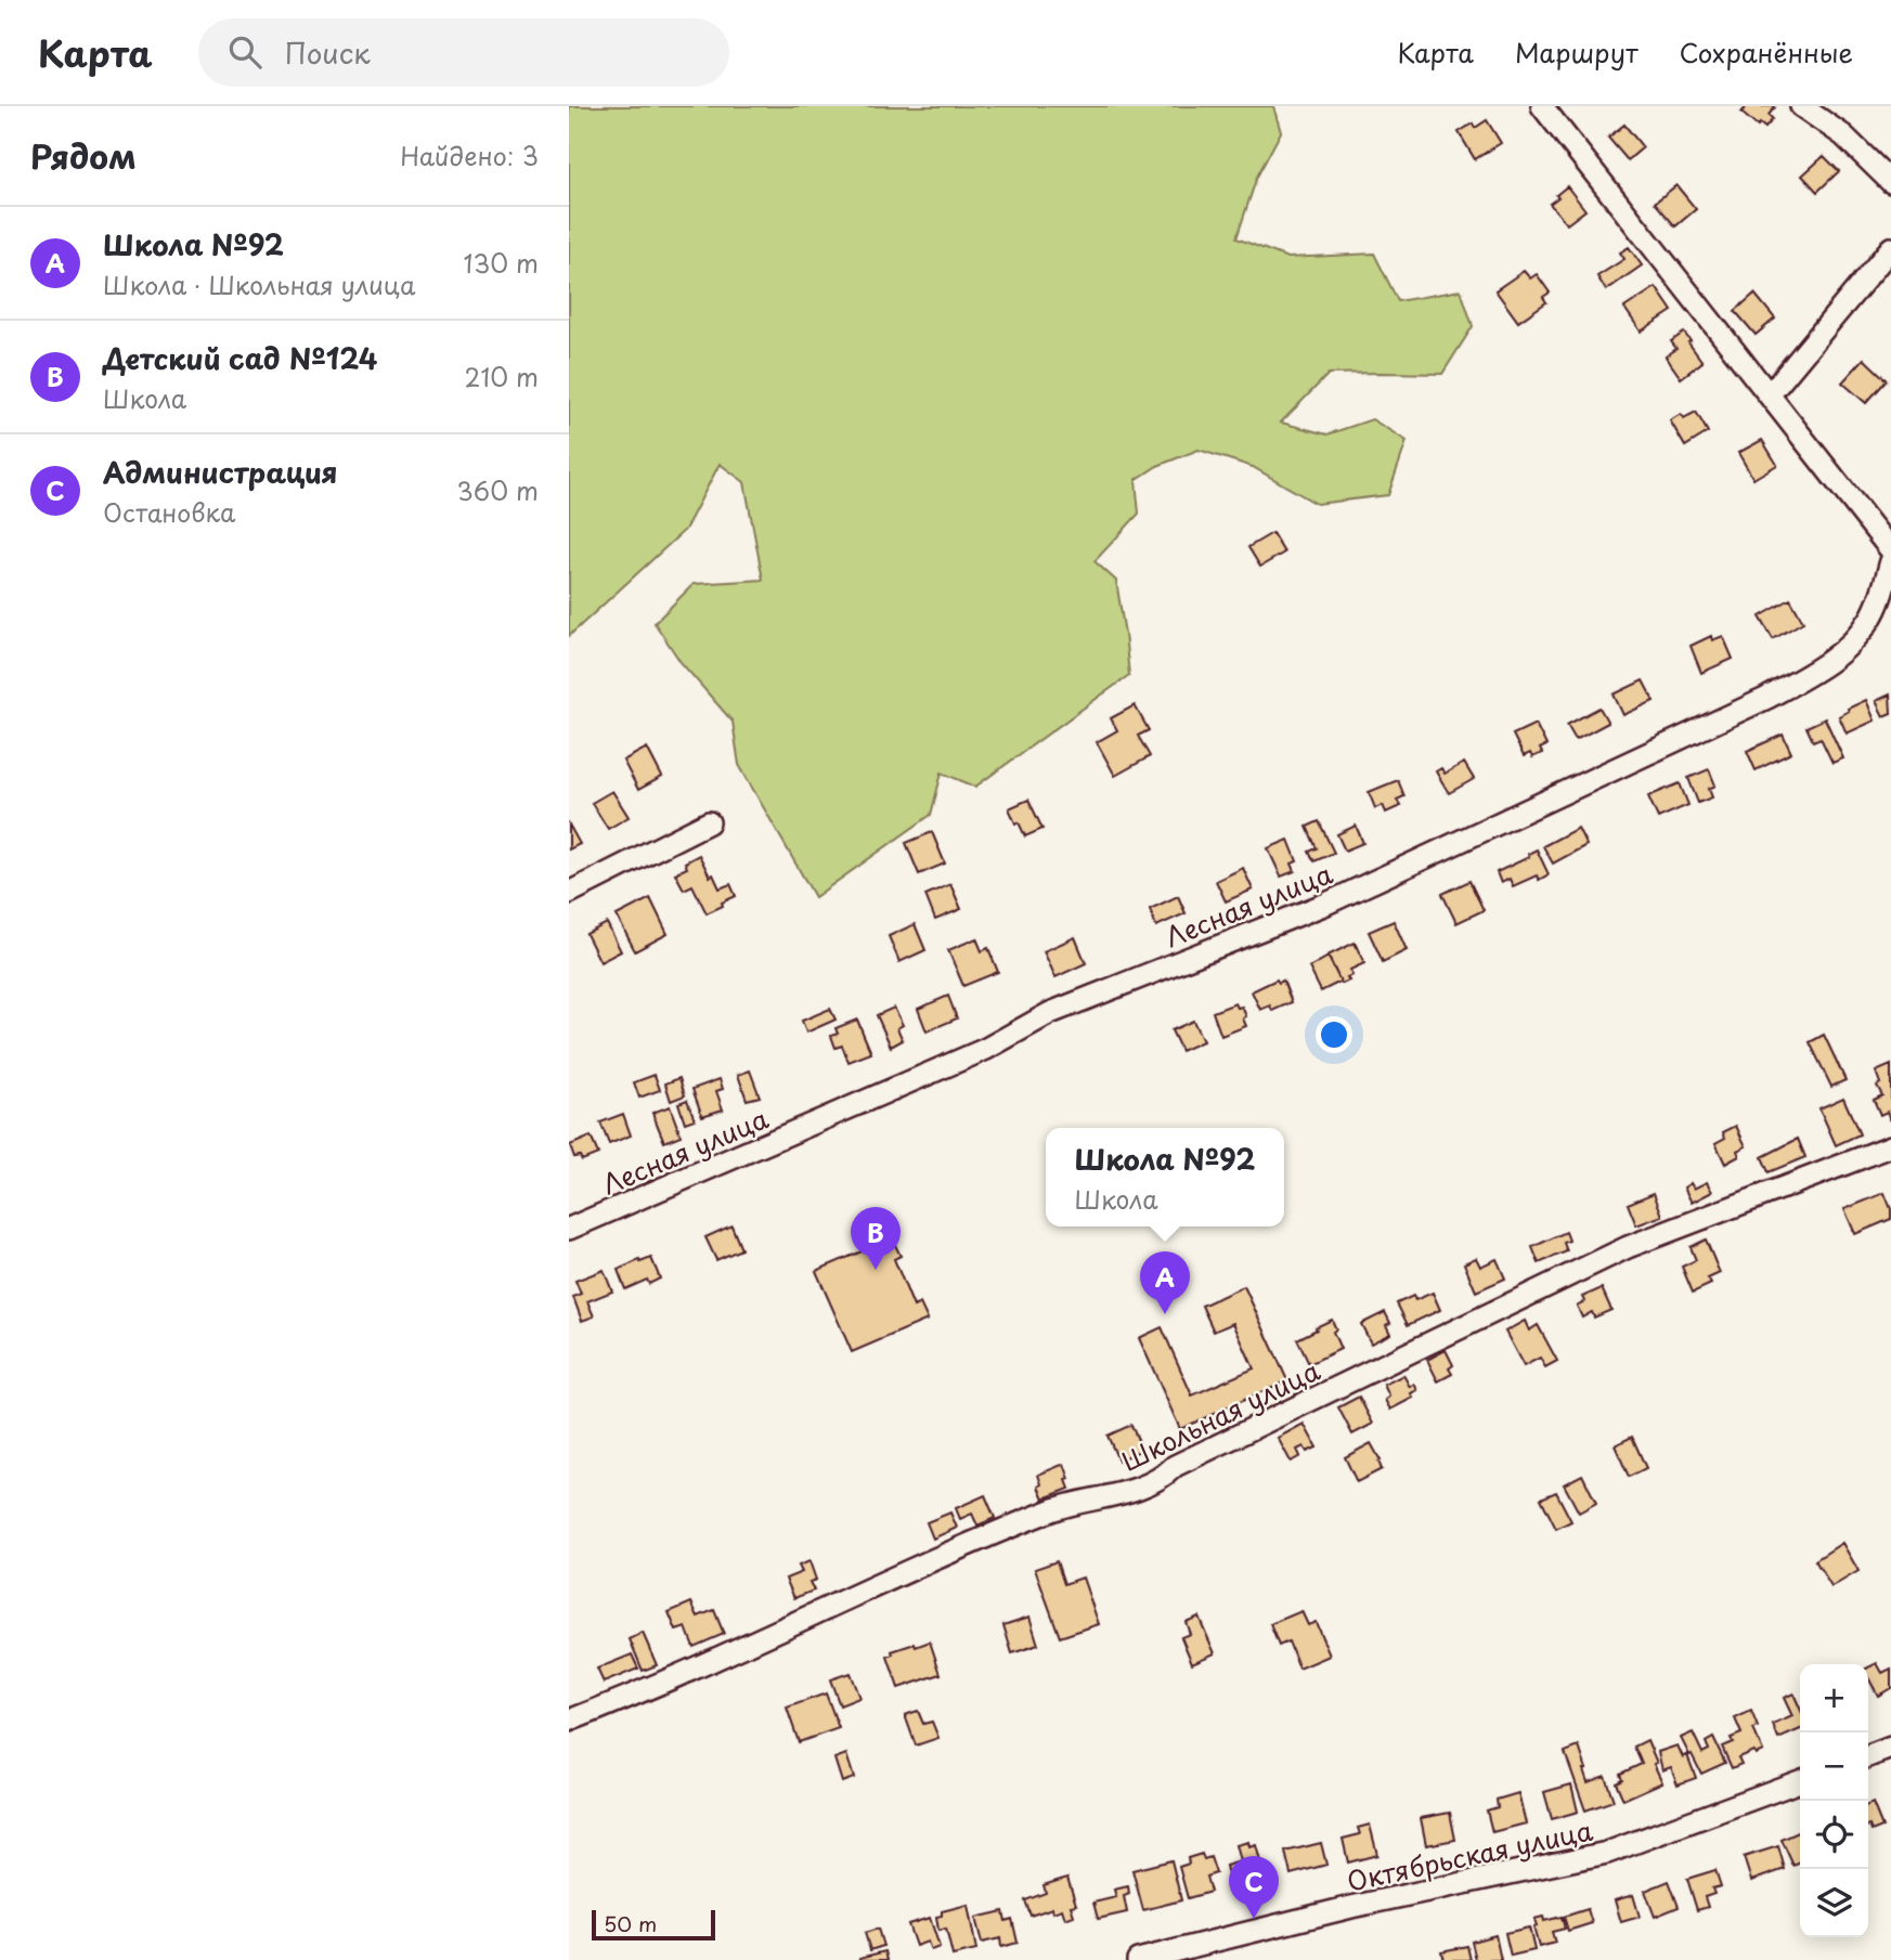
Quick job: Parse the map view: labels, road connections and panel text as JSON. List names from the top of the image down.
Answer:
{
  "streets": {
    "street": ["Лесная улица", "Школьная улица", "Октябрьская улица"]
  },
  "scale_bar": "50 m",
  "page": {
    "header": "Карта",
    "search": "Поиск",
    "nav": ["Карта", "Маршрут", "Сохранённые"],
    "heading": ["Рядом", "Найдено: 3"],
    "list": [
      {
        "mark": "A",
        "name": "Школа №92",
        "note": "Школа · Школьная улица",
        "value": "130 m"
      },
      {
        "mark": "B",
        "name": "Детский сад №124",
        "note": "Школа",
        "value": "210 m"
      },
      {
        "mark": "C",
        "name": "Администрация",
        "note": "Остановка",
        "value": "360 m"
      }
    ],
    "popup": ["Школа №92", "Школа"],
    "pins": ["B", "A", "C"],
    "map_buttons": ["+", "−"],
    "scale": "50 m"
  }
}
